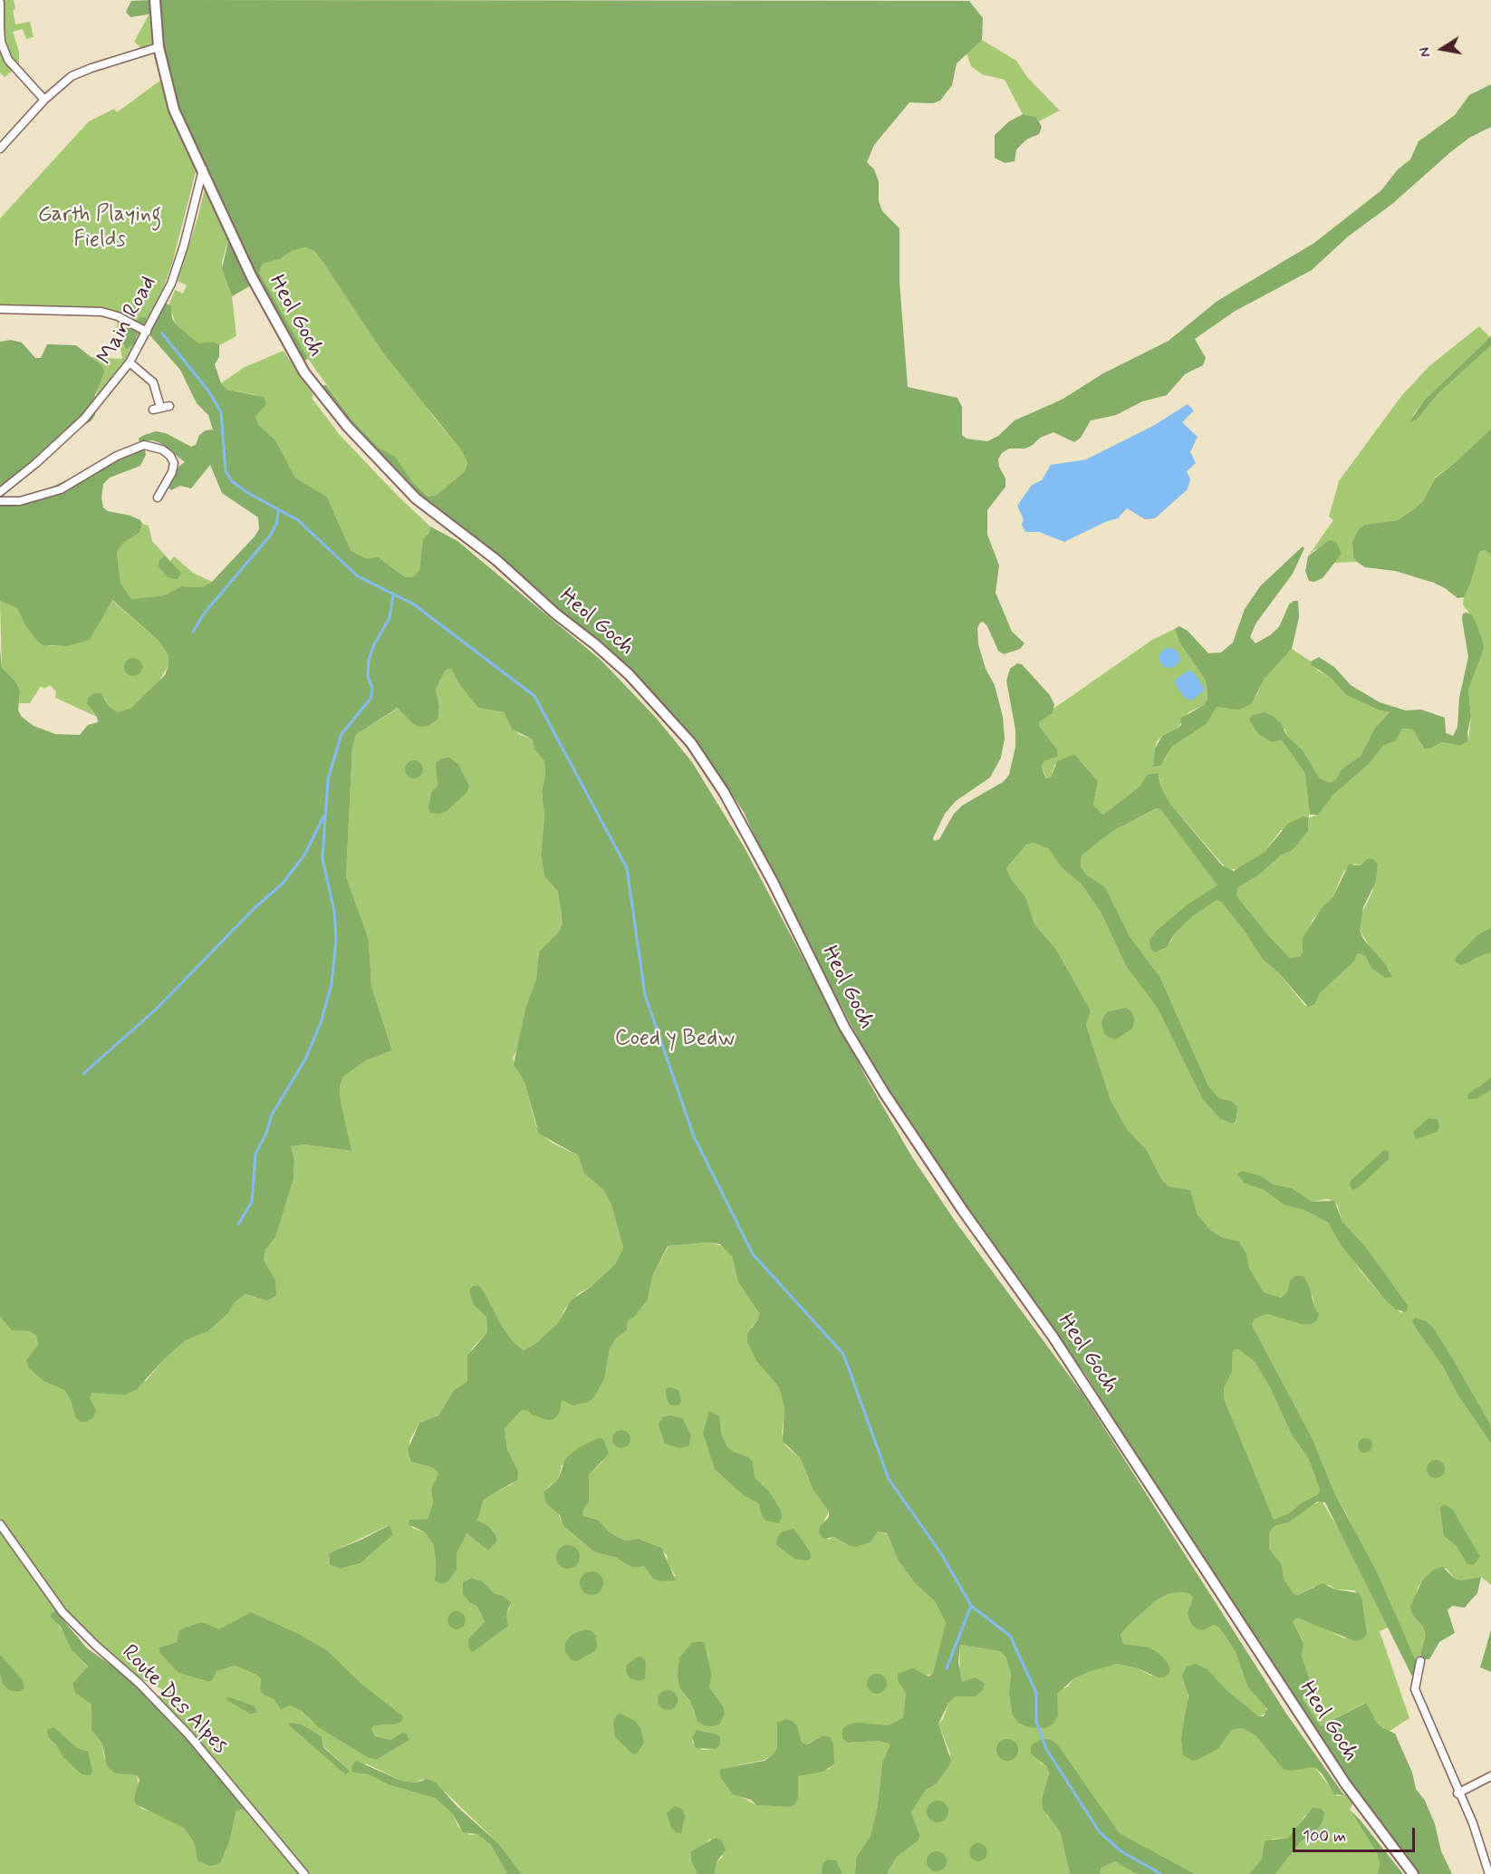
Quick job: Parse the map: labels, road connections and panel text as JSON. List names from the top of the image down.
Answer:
{
  "streets": {
    "street": ["Heol Goch", "Main Road", "Route Des Alpes"]
  },
  "crossings": [
    ["Heol Goch", "Main Road"]
  ],
  "parks": ["Garth Playing Fields", "Coed y Bedw"],
  "scale_bar": "100 m",
  "north": "left"
}
